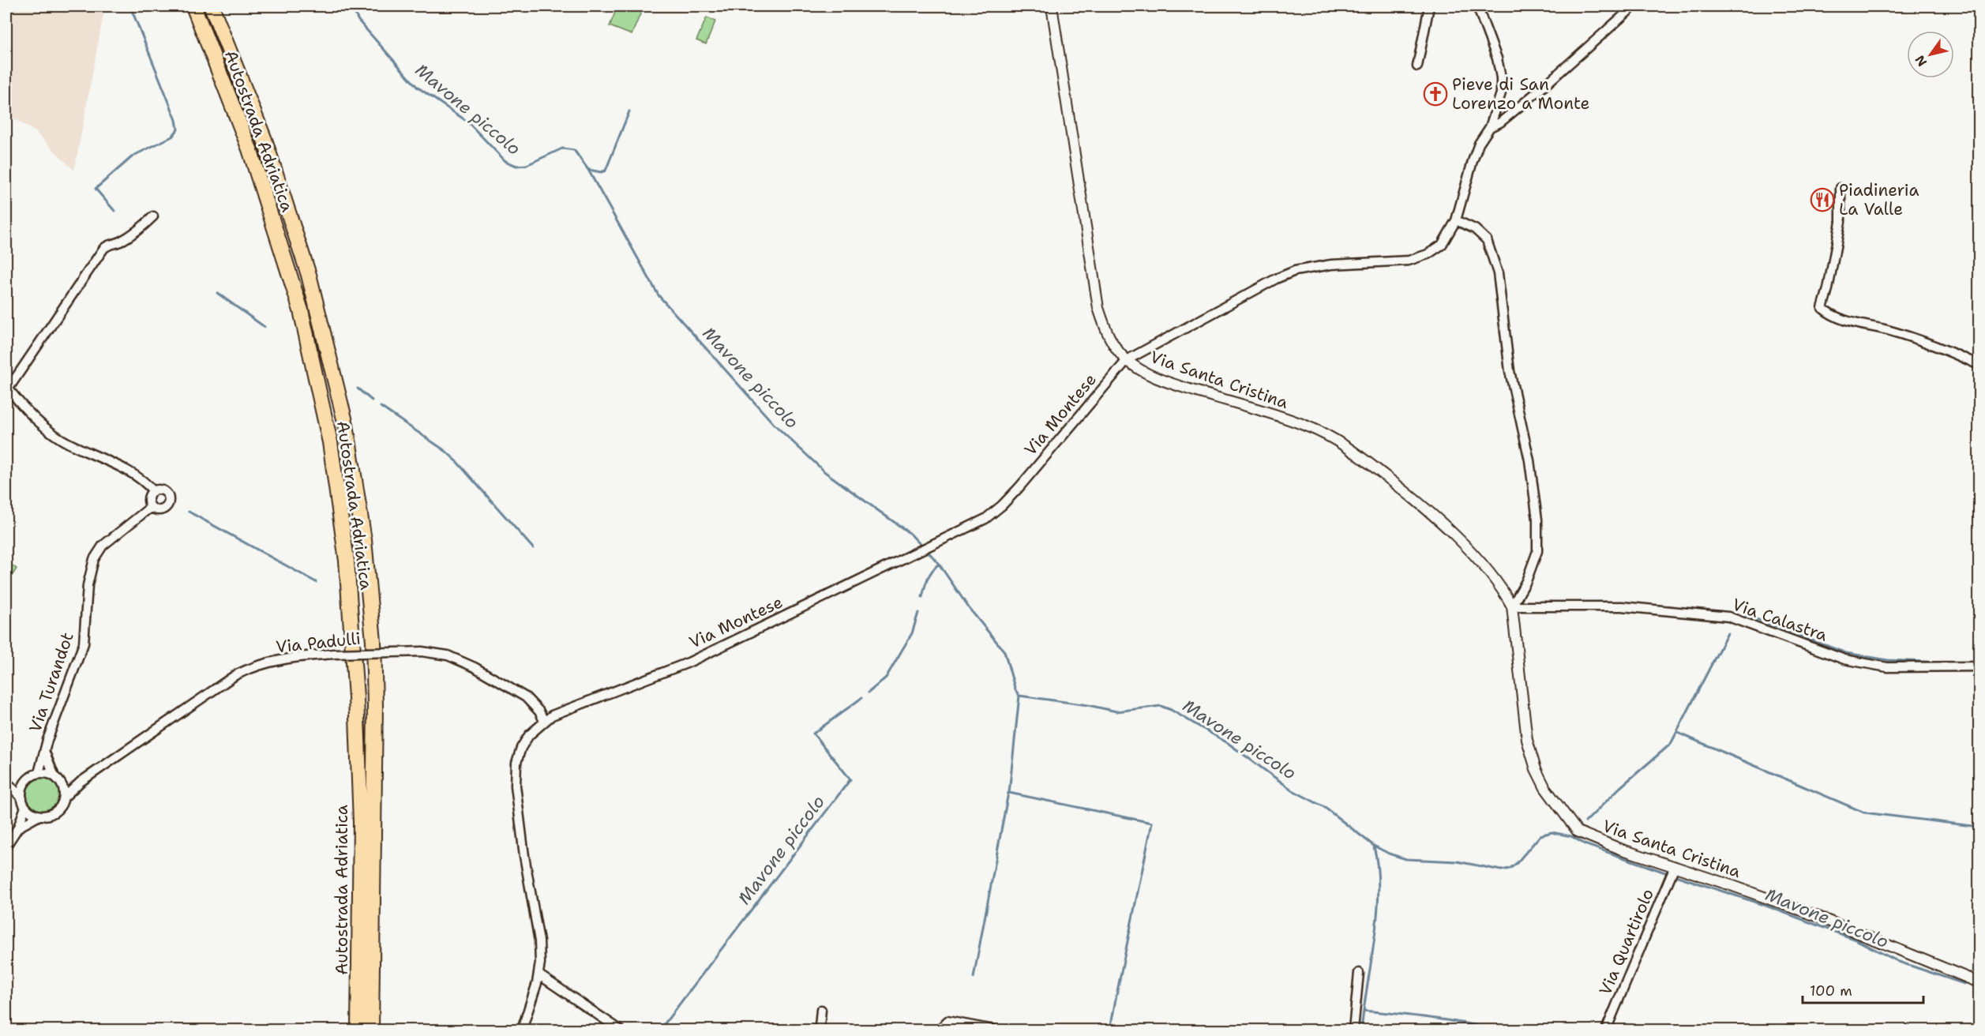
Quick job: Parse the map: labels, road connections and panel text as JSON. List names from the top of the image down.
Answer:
{
  "streets": {
    "highway": ["Autostrada Adriatica"],
    "street": [
      "Via Santa Cristina",
      "Via Montese",
      "Via Calastra",
      "Via Padulli",
      "Via Turandot",
      "Via Quartirolo"
    ]
  },
  "crossings": [
    ["Via Santa Cristina", "Via Montese"],
    ["Via Santa Cristina", "Via Calastra"],
    ["Via Santa Cristina", "Via Quartirolo"],
    ["Via Montese", "Via Padulli"],
    ["Via Padulli", "Via Turandot"]
  ],
  "water": ["Mavone piccolo"],
  "places": {
    "church": ["Pieve di San Lorenzo a Monte"],
    "restaurant": ["Piadineria La Valle"]
  },
  "scale_bar": "100 m",
  "north": "bottom left"
}
